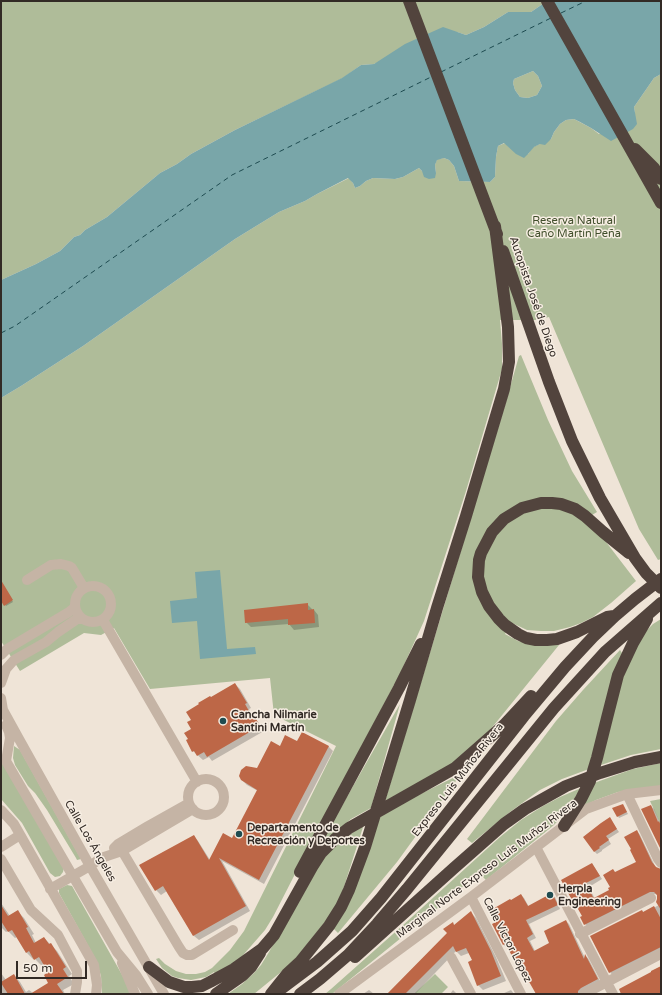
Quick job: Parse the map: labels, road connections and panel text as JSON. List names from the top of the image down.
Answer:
{
  "streets": {
    "highway": ["Autopista José de Diego", "Expreso Luis Muñoz Rivera"],
    "street": ["Calle Los Ángeles", "Marginal Norte Expreso Luis Muñoz Rivera", "Calle Víctor López"]
  },
  "crossings": [
    ["Marginal Norte Expreso Luis Muñoz Rivera", "Calle Víctor López"]
  ],
  "parks": ["Reserva Natural Caño Martín Peña"],
  "places": ["Cancha Nilmarie Santini Martín", "Departamento de Recreación y Deportes", "Herpla Engineering"],
  "scale_bar": "50 m"
}
